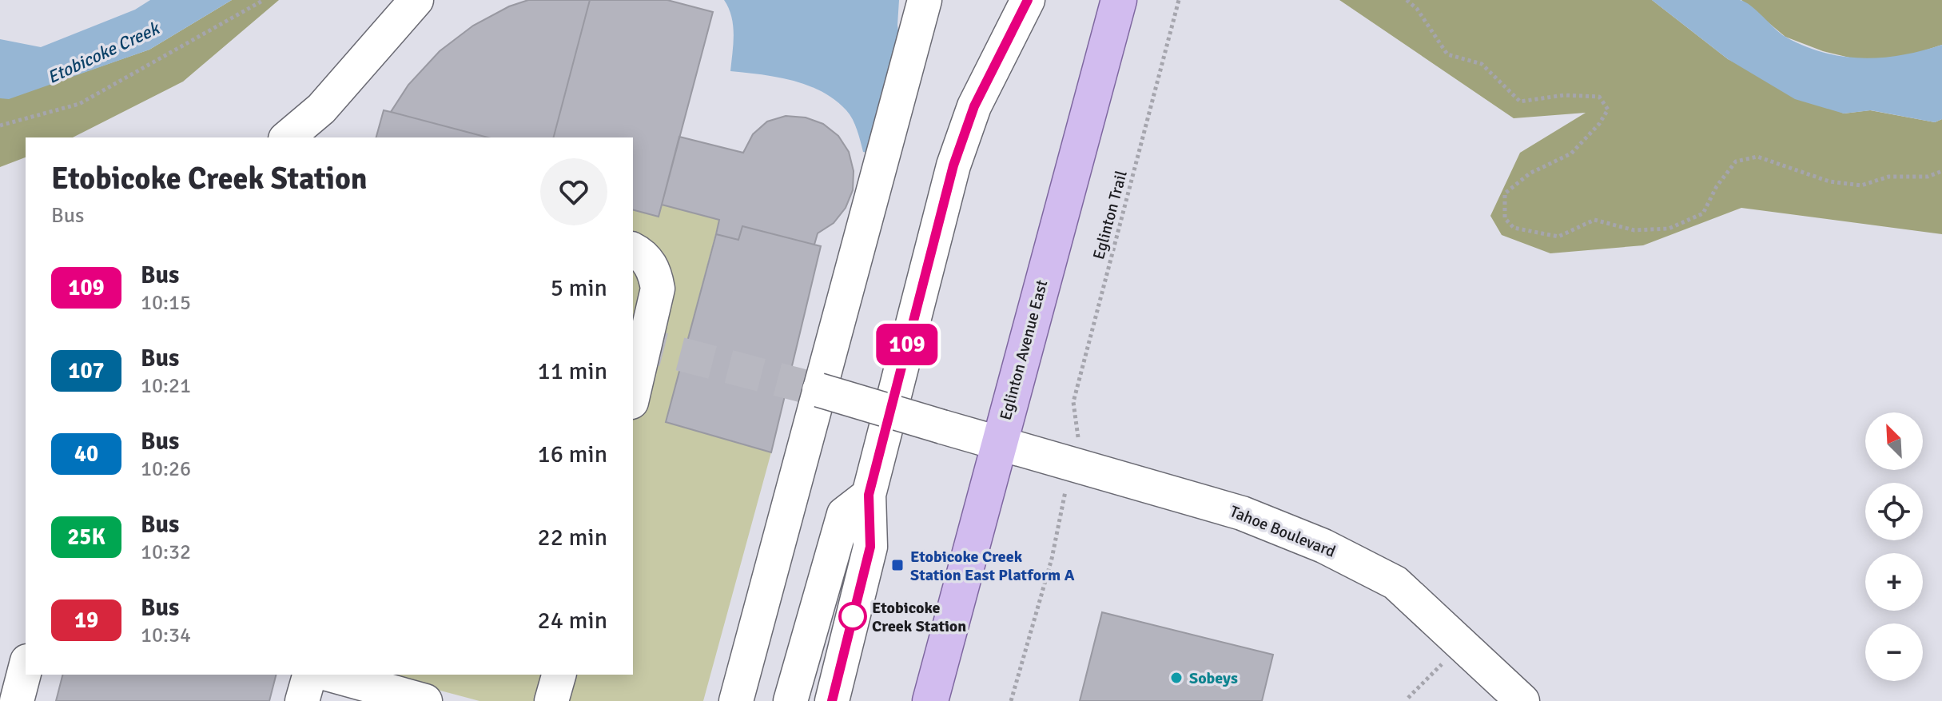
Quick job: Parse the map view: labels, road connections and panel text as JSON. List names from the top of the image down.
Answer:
{
  "streets": {
    "main road": ["Eglinton Avenue East"],
    "street": ["Tahoe Boulevard"],
    "path": ["Eglinton Trail"]
  },
  "crossings": [
    ["Eglinton Avenue East", "Tahoe Boulevard"]
  ],
  "water": ["Etobicoke Creek"],
  "places": {
    "transit": ["Etobicoke Creek Station East Platform A"],
    "other": ["Etobicoke Creek Station", "Sobeys"]
  },
  "lines": ["bus line 109"],
  "north": "top left",
  "page": {
    "on_map": "109",
    "heading": ["Etobicoke Creek Station", "Bus"],
    "list": [
      {
        "mark": "109",
        "name": "Bus",
        "note": "10:15",
        "value": "5 min"
      },
      {
        "mark": "107",
        "name": "Bus",
        "note": "10:21",
        "value": "11 min"
      },
      {
        "mark": "40",
        "name": "Bus",
        "note": "10:26",
        "value": "16 min"
      },
      {
        "mark": "25K",
        "name": "Bus",
        "note": "10:32",
        "value": "22 min"
      },
      {
        "mark": "19",
        "name": "Bus",
        "note": "10:34",
        "value": "24 min"
      }
    ],
    "map_buttons": ["+", "−"]
  }
}
